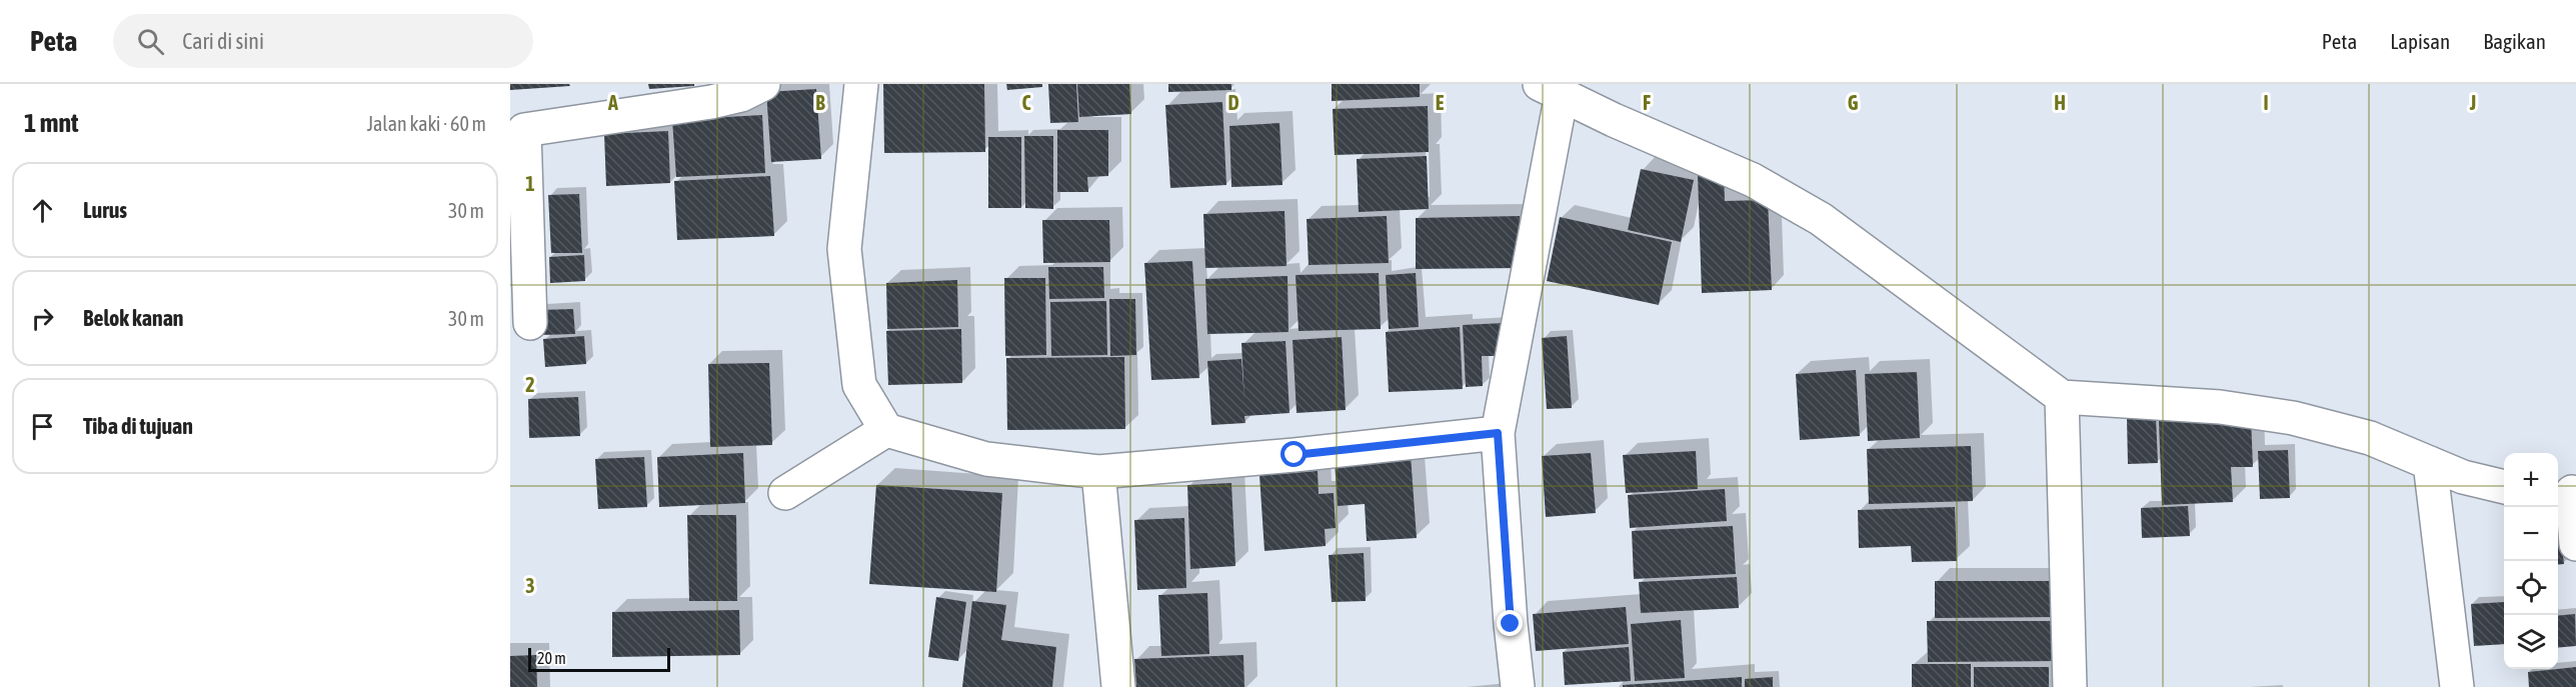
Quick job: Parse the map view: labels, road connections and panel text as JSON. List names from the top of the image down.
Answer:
{
  "scale_bar": "20 m",
  "page": {
    "header": "Peta",
    "search": "Cari di sini",
    "nav": ["Peta", "Lapisan", "Bagikan"],
    "heading": ["1 mnt", "Jalan kaki · 60 m"],
    "list": [
      ["Lurus", "30 m"],
      ["Belok kanan", "30 m"],
      "Tiba di tujuan"
    ],
    "map_buttons": ["+", "−"],
    "scale": "20 m"
  },
  "grid": {
    "columns": [
      "A",
      "B",
      "C",
      "D",
      "E",
      "F",
      "G",
      "H",
      "I",
      "J"
    ],
    "rows": ["1", "2", "3"]
  }
}
